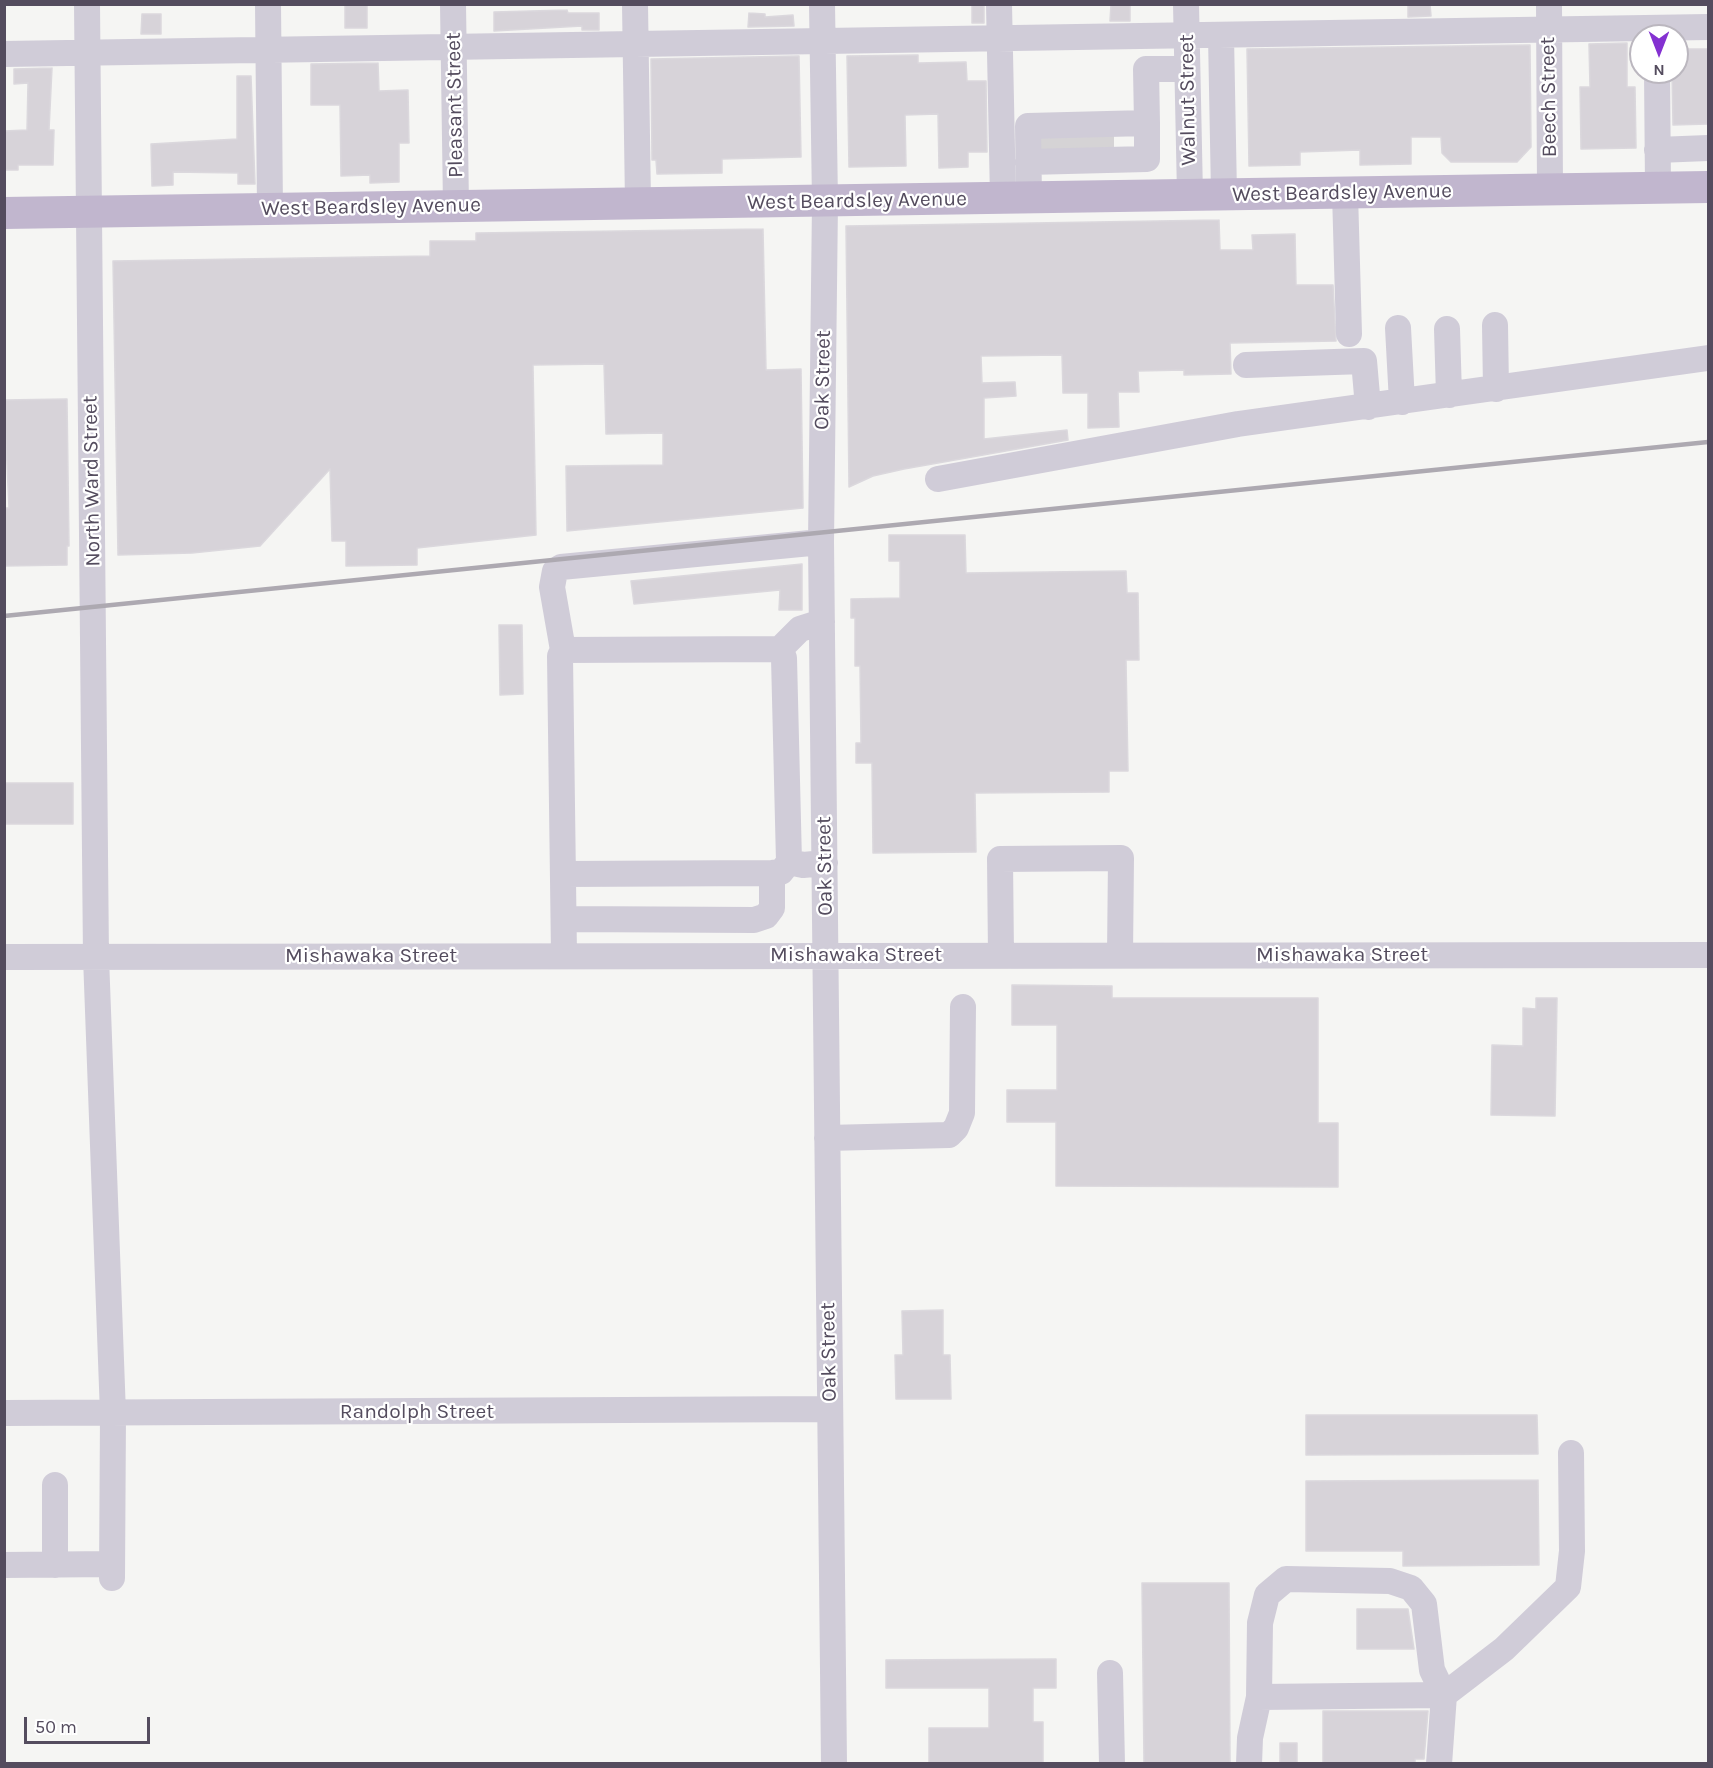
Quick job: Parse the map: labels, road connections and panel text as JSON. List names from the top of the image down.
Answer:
{
  "streets": {
    "main road": ["West Beardsley Avenue"],
    "street": [
      "Beech Street",
      "Walnut Street",
      "Pleasant Street",
      "Oak Street",
      "North Ward Street",
      "Mishawaka Street",
      "Randolph Street"
    ]
  },
  "crossings": [
    ["Beech Street", "West Beardsley Avenue"],
    ["Walnut Street", "West Beardsley Avenue"],
    ["Pleasant Street", "West Beardsley Avenue"],
    ["West Beardsley Avenue", "Oak Street"],
    ["West Beardsley Avenue", "North Ward Street"],
    ["Oak Street", "Mishawaka Street"],
    ["Oak Street", "Randolph Street"],
    ["North Ward Street", "Mishawaka Street"],
    ["North Ward Street", "Randolph Street"]
  ],
  "scale_bar": "50 m",
  "north": "bottom"
}
